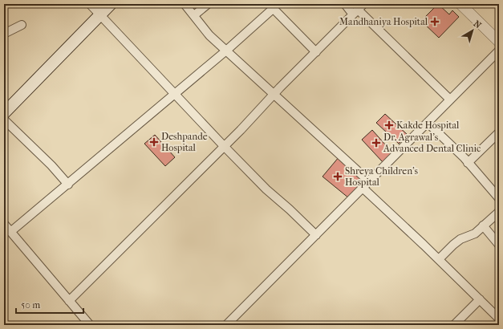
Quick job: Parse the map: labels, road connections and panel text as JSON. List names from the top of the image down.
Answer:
{
  "places": {
    "health": [
      "Mandhaniya Hospital",
      "Kakde Hospital",
      "Deshpande Hospital",
      "Dr. Agrawal's Advanced Dental Clinic",
      "Shreya Children's Hospital"
    ]
  },
  "scale_bar": "50 m",
  "north": "top right"
}
